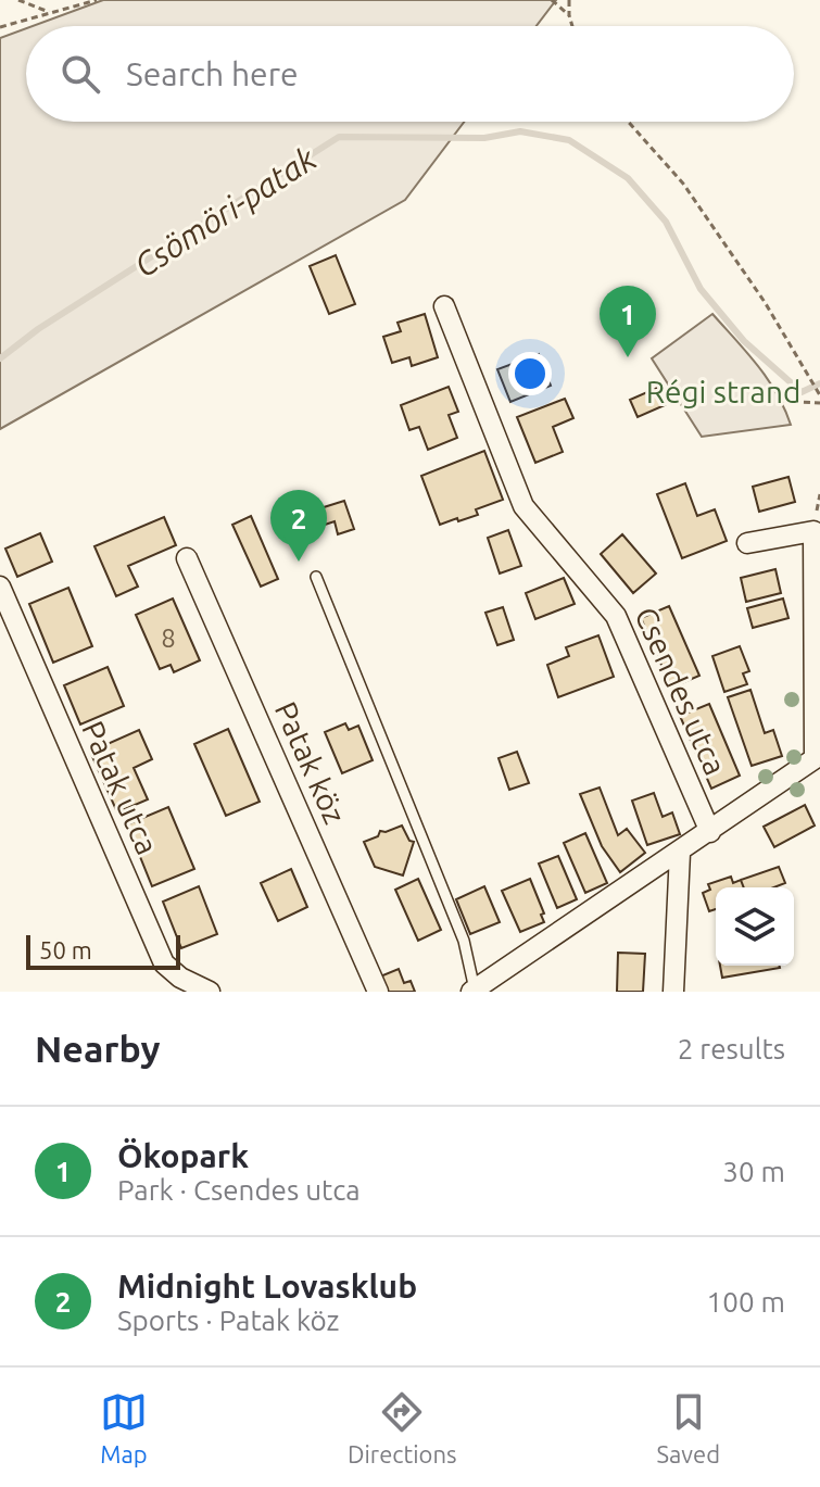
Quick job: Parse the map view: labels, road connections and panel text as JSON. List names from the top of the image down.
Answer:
{
  "streets": {
    "street": ["Csendes utca", "Patak köz", "Patak utca"]
  },
  "water": ["Csömöri-patak"],
  "parks": ["Régi strand"],
  "house_numbers": ["8"],
  "scale_bar": "50 m",
  "page": {
    "search": "Search here",
    "pins": ["1", "2"],
    "scale": "50 m",
    "heading": ["Nearby", "2 results"],
    "list": [
      {
        "mark": "1",
        "name": "Ökopark",
        "note": "Park · Csendes utca",
        "value": "30 m"
      },
      {
        "mark": "2",
        "name": "Midnight Lovasklub",
        "note": "Sports · Patak köz",
        "value": "100 m"
      }
    ],
    "nav": ["Map", "Directions", "Saved"]
  }
}
